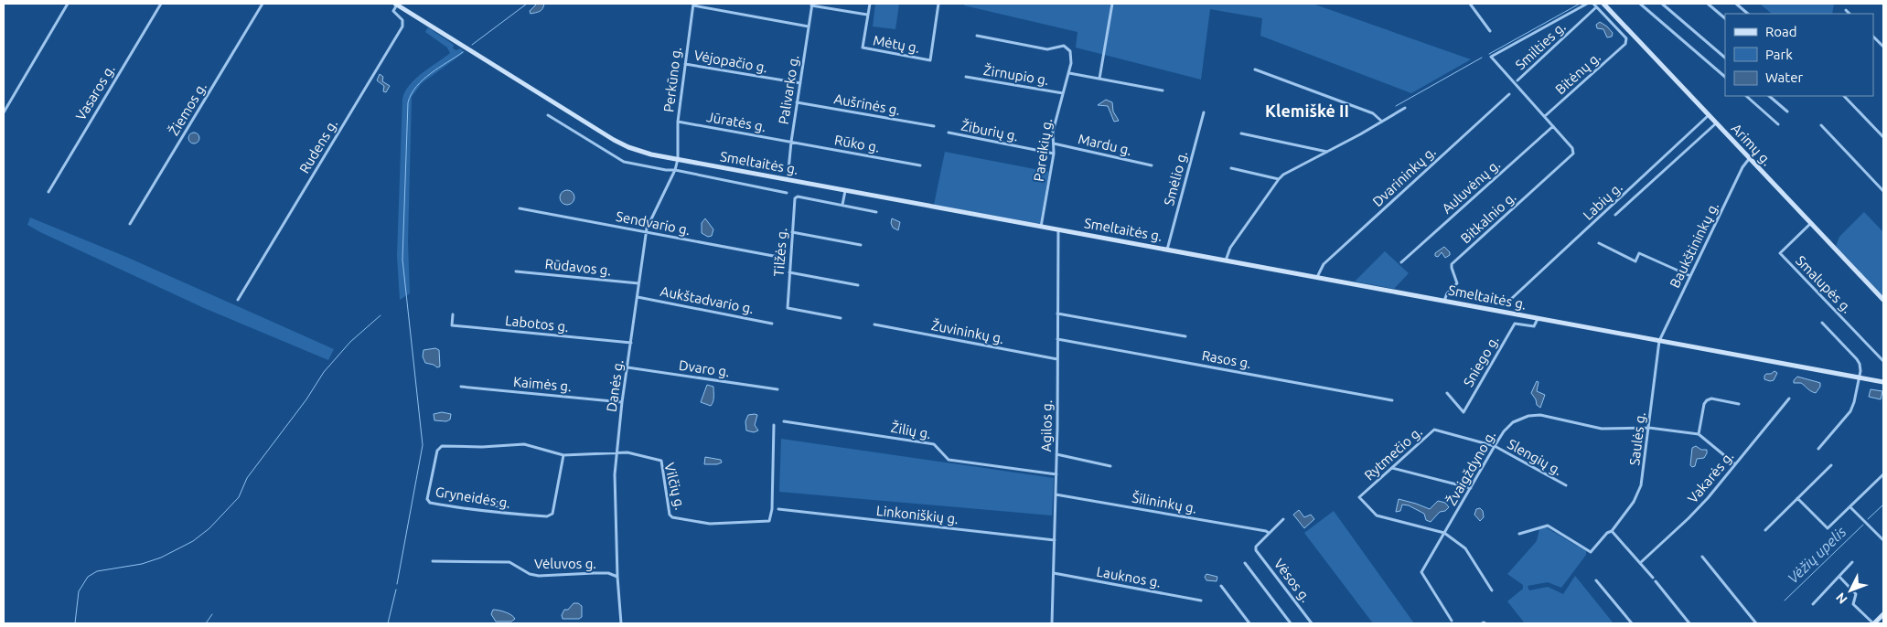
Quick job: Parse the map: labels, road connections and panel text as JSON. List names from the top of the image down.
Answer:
{
  "streets": {
    "main road": ["Arimų g.", "Smeltaitės g."],
    "street": [
      "Mėtų g.",
      "Smilties g.",
      "Vėjopačio g.",
      "Bitėnų g.",
      "Žirnupio g.",
      "Perkūno g.",
      "Palivarko g.",
      "Vasaros g.",
      "Aušrinės g.",
      "Žiemos g.",
      "Jūratės g.",
      "Žiburių g.",
      "Rūko g.",
      "Mardu g.",
      "Rudens g.",
      "Pareikių g.",
      "Dvarininkų g.",
      "Smėlio g.",
      "Auluvėnų g.",
      "Labių g.",
      "Bitkalnio g.",
      "Sendvario g.",
      "Baukštininkų g.",
      "Tilžės g.",
      "Rūdavos g.",
      "Smalupės g.",
      "Aukštadvario g.",
      "Labotos g.",
      "Žuvininkų g.",
      "Rasos g.",
      "Sniego g.",
      "Dvaro g.",
      "Kaimės g.",
      "Danės g.",
      "Agilos g.",
      "Žilių g.",
      "Saulės g.",
      "Rytmečio g.",
      "Slengių g.",
      "Žvaigždyno g.",
      "Vakarės g.",
      "Vilčių g.",
      "Gryneidės g.",
      "Šilininkų g.",
      "Linkoniškių g.",
      "Vėluvos g.",
      "Lauknos g.",
      "Vėsos g."
    ]
  },
  "crossings": [
    ["Mėtų g.", "Palivarko g."],
    ["Smilties g.", "Bitėnų g."],
    ["Vėjopačio g.", "Perkūno g."],
    ["Vėjopačio g.", "Palivarko g."],
    ["Žirnupio g.", "Pareikių g."],
    ["Perkūno g.", "Jūratės g."],
    ["Perkūno g.", "Smeltaitės g."],
    ["Perkūno g.", "Danės g."],
    ["Palivarko g.", "Aušrinės g."],
    ["Palivarko g.", "Jūratės g."],
    ["Palivarko g.", "Rūko g."],
    ["Palivarko g.", "Smeltaitės g."],
    ["Jūratės g.", "Rūko g."],
    ["Žiburių g.", "Pareikių g."],
    ["Mardu g.", "Pareikių g."],
    ["Arimų g.", "Labių g."],
    ["Arimų g.", "Baukštininkų g."],
    ["Arimų g.", "Smalupės g."],
    ["Rudens g.", "Smeltaitės g."],
    ["Pareikių g.", "Smeltaitės g."],
    ["Smeltaitės g.", "Dvarininkų g."],
    ["Smeltaitės g.", "Smėlio g."],
    ["Smeltaitės g.", "Bitkalnio g."],
    ["Smeltaitės g.", "Baukštininkų g."],
    ["Smeltaitės g.", "Smalupės g."],
    ["Smeltaitės g.", "Sniego g."],
    ["Smeltaitės g.", "Danės g."],
    ["Smeltaitės g.", "Agilos g."],
    ["Smeltaitės g.", "Saulės g."],
    ["Auluvėnų g.", "Bitkalnio g."],
    ["Sendvario g.", "Danės g."],
    ["Baukštininkų g.", "Saulės g."],
    ["Rūdavos g.", "Danės g."],
    ["Aukštadvario g.", "Danės g."],
    ["Labotos g.", "Danės g."],
    ["Žuvininkų g.", "Agilos g."],
    ["Rasos g.", "Agilos g."],
    ["Dvaro g.", "Danės g."],
    ["Kaimės g.", "Danės g."],
    ["Danės g.", "Vilčių g."],
    ["Danės g.", "Gryneidės g."],
    ["Danės g.", "Vėluvos g."],
    ["Agilos g.", "Žilių g."],
    ["Agilos g.", "Šilininkų g."],
    ["Agilos g.", "Linkoniškių g."],
    ["Agilos g.", "Lauknos g."],
    ["Saulės g.", "Žvaigždyno g."],
    ["Rytmečio g.", "Slengių g."],
    ["Rytmečio g.", "Žvaigždyno g."],
    ["Slengių g.", "Žvaigždyno g."],
    ["Vilčių g.", "Gryneidės g."],
    ["Šilininkų g.", "Vėsos g."]
  ],
  "districts": ["Klemiškė II"],
  "water": ["Vėžių upelis"],
  "legend": ["Road", "Park", "Water"],
  "north": "bottom left"
}
